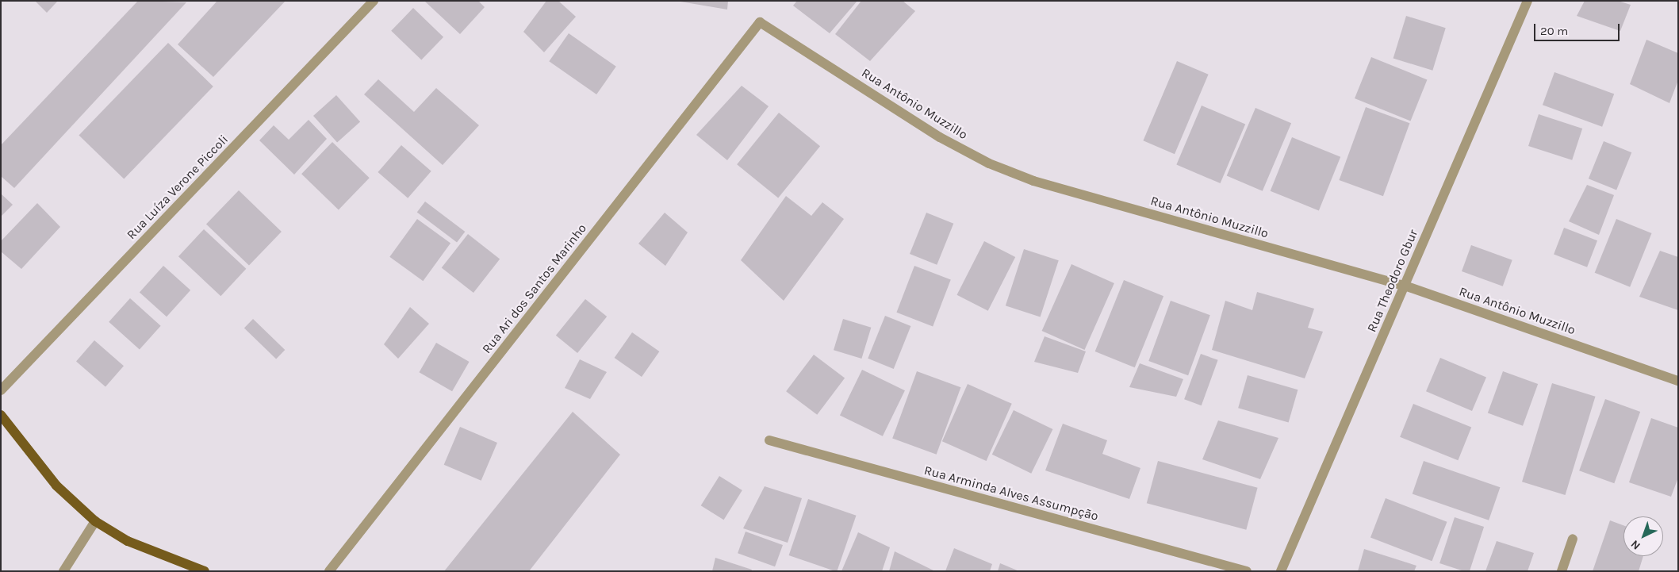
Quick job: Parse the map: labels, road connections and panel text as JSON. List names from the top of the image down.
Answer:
{
  "streets": {
    "street": [
      "Rua Antônio Muzzillo",
      "Rua Luíza Verone Piccoli",
      "Rua Theodoro Gbur",
      "Rua Ari dos Santos Marinho",
      "Rua Arminda Alves Assumpção"
    ]
  },
  "crossings": [
    ["Rua Antônio Muzzillo", "Rua Theodoro Gbur"],
    ["Rua Antônio Muzzillo", "Rua Ari dos Santos Marinho"]
  ],
  "scale_bar": "20 m",
  "north": "bottom left"
}
